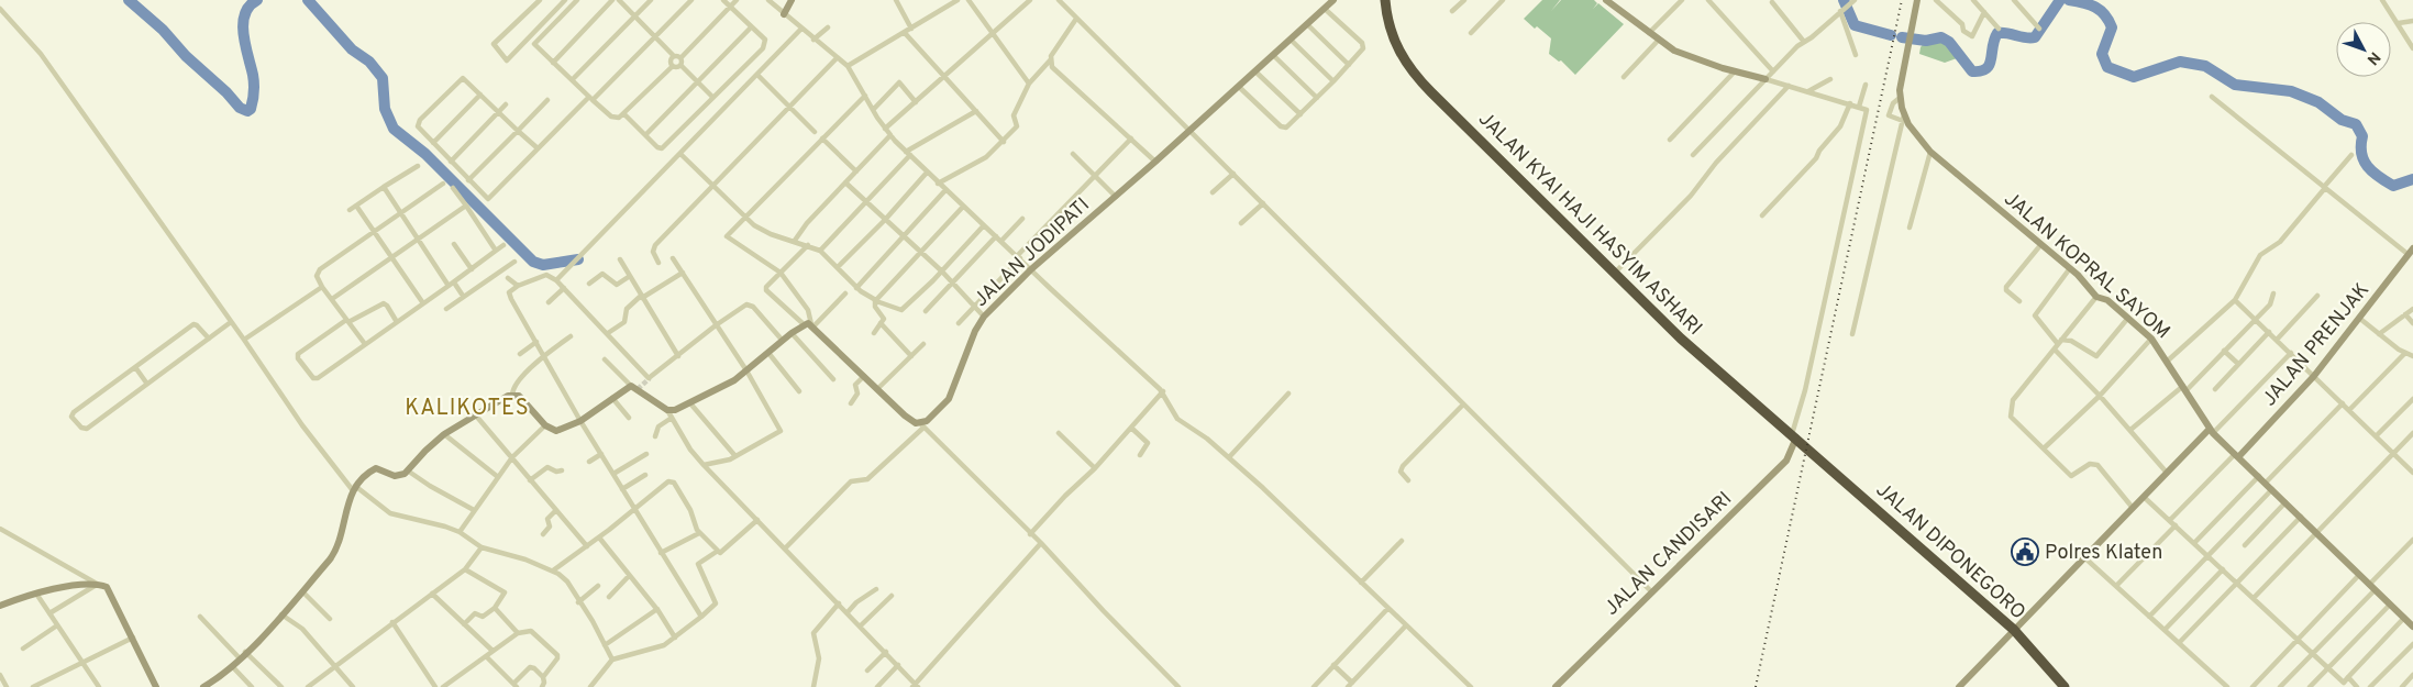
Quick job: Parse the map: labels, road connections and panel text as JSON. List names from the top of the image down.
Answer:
{
  "streets": {
    "highway": ["JALAN KYAI HAJI HASYIM ASHARI", "JALAN DIPONEGORO"],
    "street": [
      "JALAN JODIPATI",
      "JALAN KOPRAL SAYOM",
      "JALAN PRENJAK",
      "JALAN CANDISARI"
    ]
  },
  "crossings": [
    ["JALAN KYAI HAJI HASYIM ASHARI", "JALAN DIPONEGORO"],
    ["JALAN KYAI HAJI HASYIM ASHARI", "JALAN CANDISARI"],
    ["JALAN KOPRAL SAYOM", "JALAN PRENJAK"]
  ],
  "districts": ["KALIKOTES"],
  "places": {
    "public building": ["Polres Klaten"]
  },
  "north": "bottom right"
}
